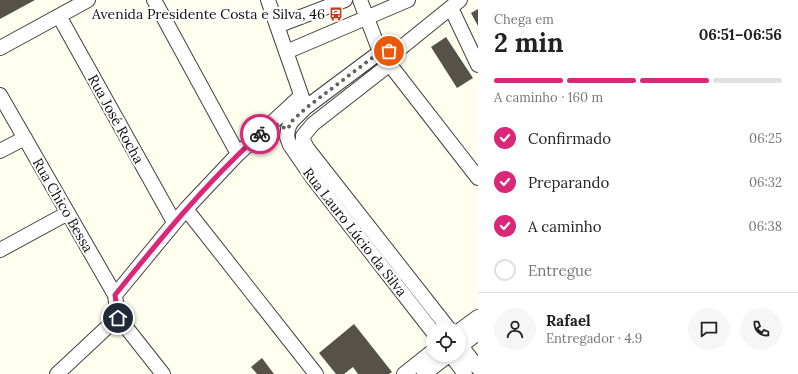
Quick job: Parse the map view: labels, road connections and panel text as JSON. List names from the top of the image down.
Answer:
{
  "streets": {
    "street": ["Rua José Rocha", "Rua Chico Bessa", "Rua Lauro Lúcio da Silva"]
  },
  "places": {
    "bus stop": ["Avenida Presidente Costa e Silva, 46"]
  },
  "page": {
    "heading": ["2 min", "Chega em", "06:51–06:56"],
    "panel": ["Rafael", "Entregador · 4.9"],
    "bar": "A caminho · 160 m",
    "list": [
      ["Confirmado", "06:25"],
      ["Preparando", "06:32"],
      ["A caminho", "06:38"],
      "Entregue"
    ]
  }
}
